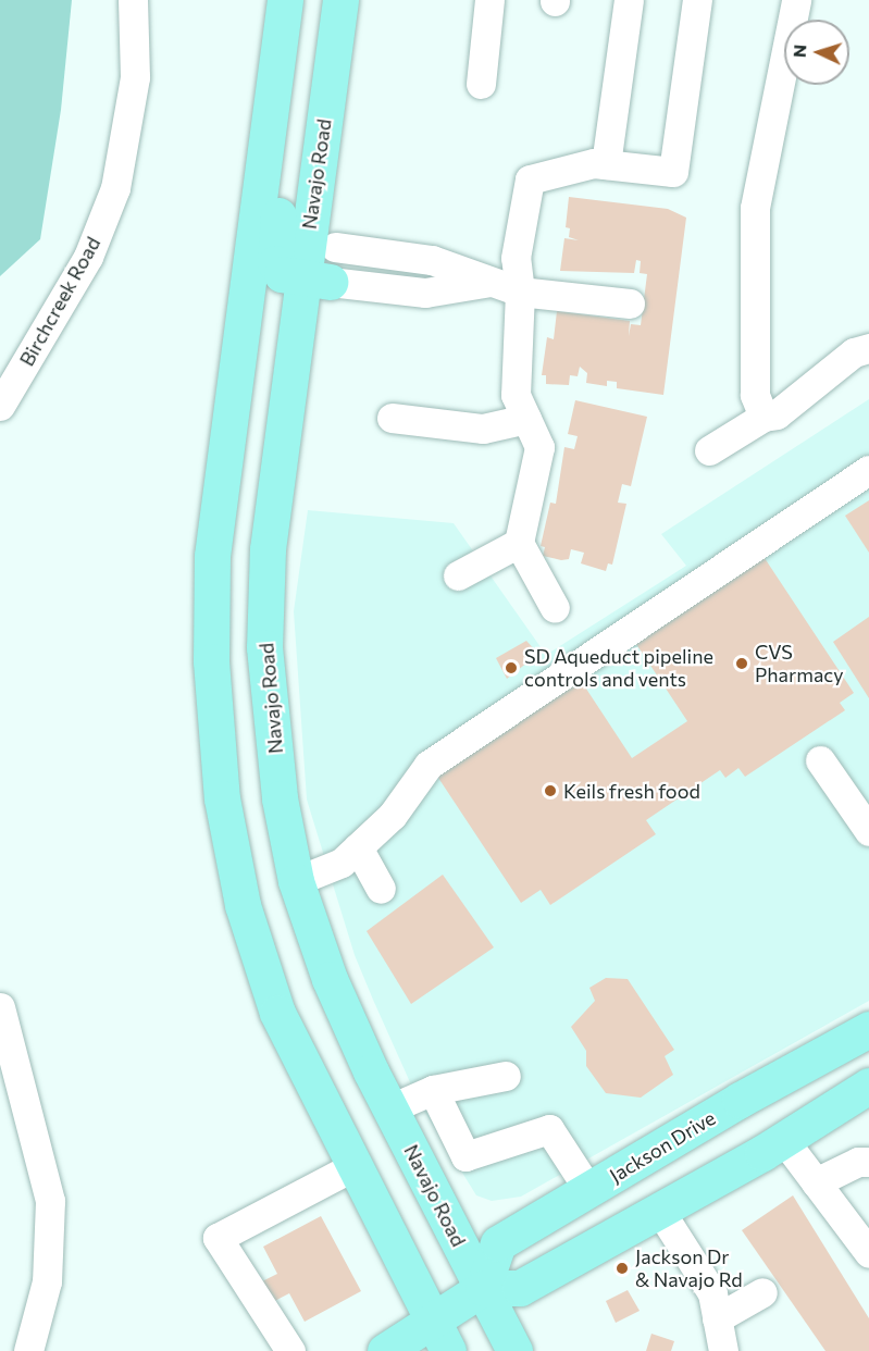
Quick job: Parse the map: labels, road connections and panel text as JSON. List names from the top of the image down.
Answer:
{
  "streets": {
    "main road": ["Navajo Road", "Jackson Drive"],
    "street": ["Birchcreek Road"]
  },
  "crossings": [
    ["Navajo Road", "Jackson Drive"]
  ],
  "places": [
    "CVS Pharmacy",
    "SD Aqueduct pipeline controls and vents",
    "Keils fresh food",
    "Jackson Dr & Navajo Rd"
  ],
  "north": "left"
}
